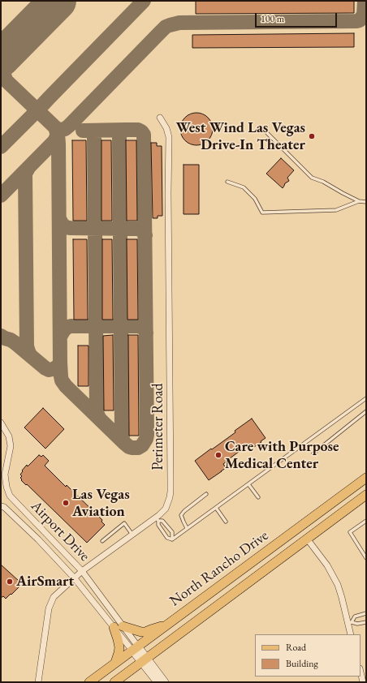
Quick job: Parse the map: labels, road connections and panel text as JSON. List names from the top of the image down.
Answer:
{
  "streets": {
    "main road": ["North Rancho Drive"],
    "street": ["Perimeter Road", "Airport Drive"]
  },
  "crossings": [
    ["Perimeter Road", "Airport Drive"],
    ["Airport Drive", "North Rancho Drive"]
  ],
  "places": [
    "West Wind Las Vegas Drive-In Theater",
    "Care with Purpose Medical Center",
    "Las Vegas Aviation",
    "AirSmart"
  ],
  "legend": ["Road", "Building"],
  "scale_bar": "100 m"
}
